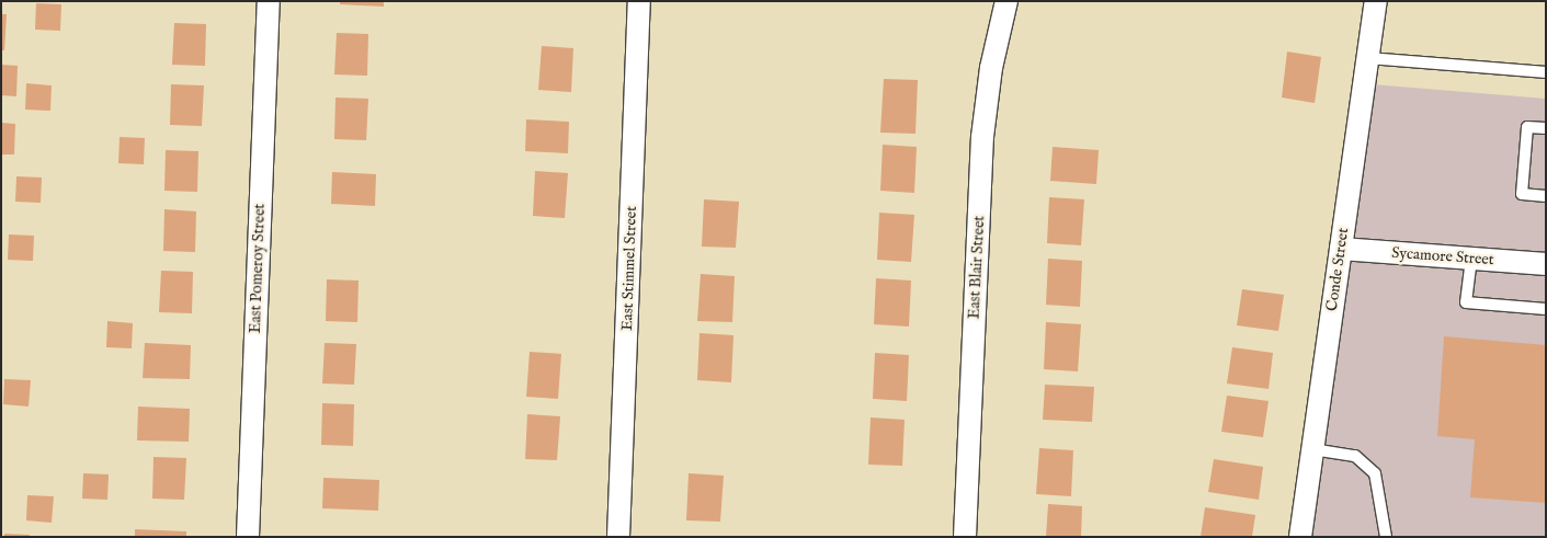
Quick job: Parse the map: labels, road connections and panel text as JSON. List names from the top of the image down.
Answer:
{
  "streets": {
    "street": [
      "Sycamore Street",
      "East Blair Street",
      "East Pomeroy Street",
      "East Stimmel Street",
      "Conde Street"
    ]
  },
  "crossings": [
    ["Sycamore Street", "Conde Street"]
  ]
}
